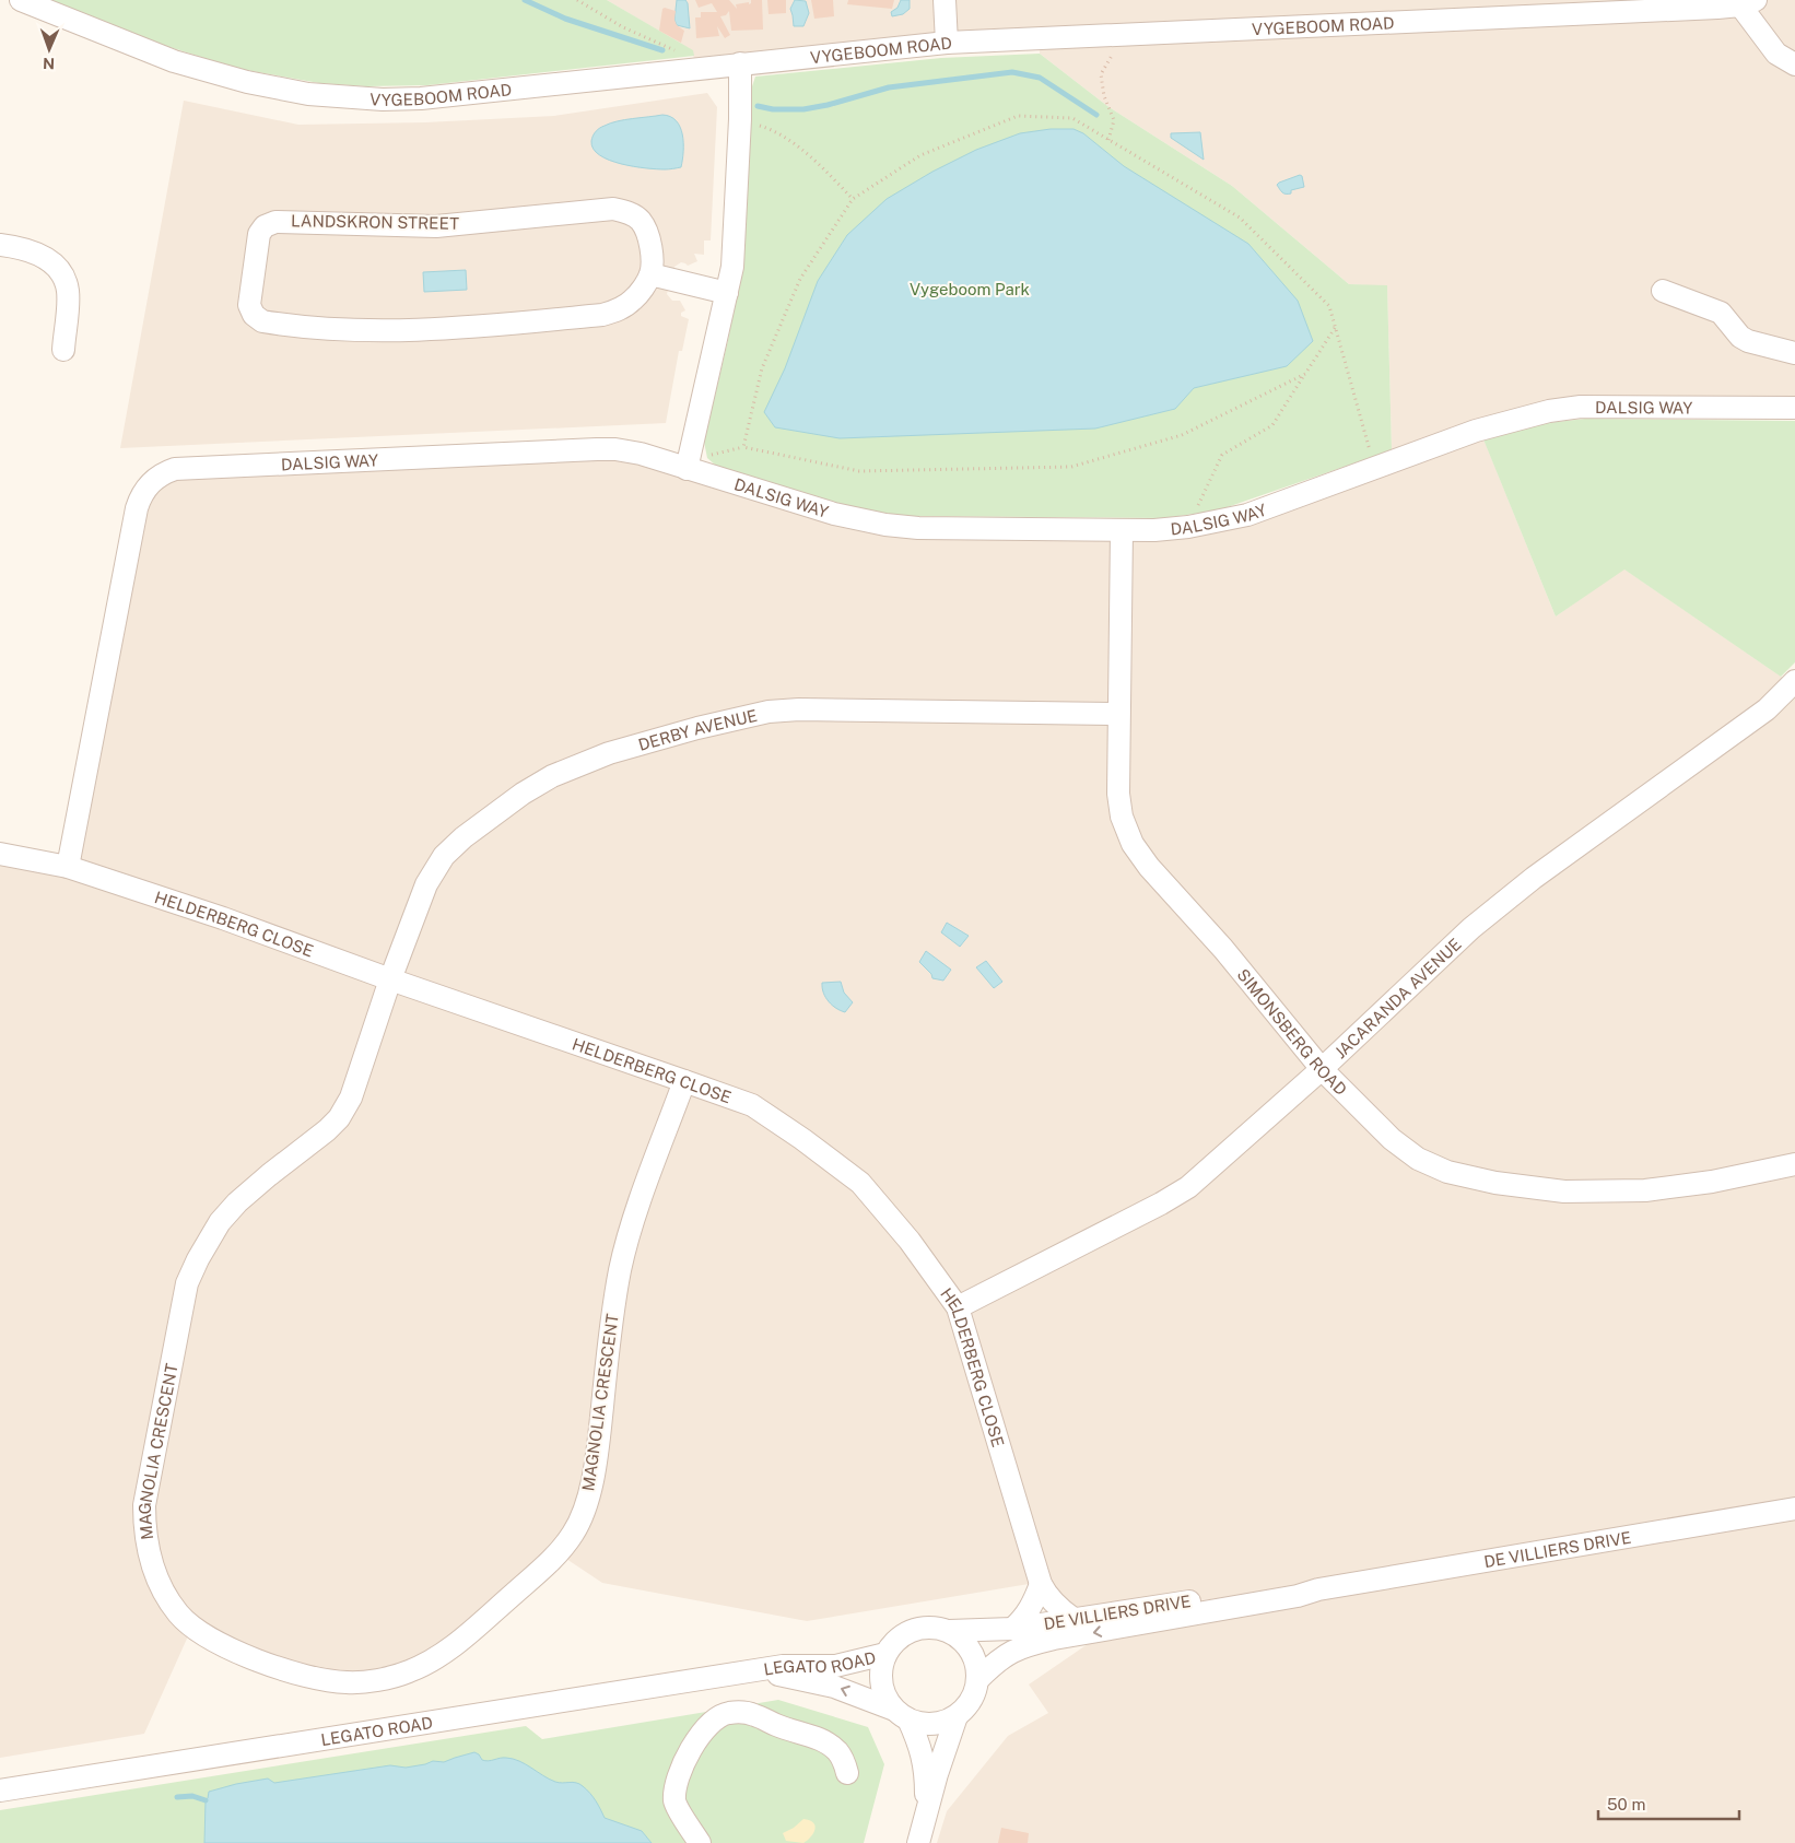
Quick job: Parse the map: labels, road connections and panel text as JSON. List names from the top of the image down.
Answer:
{
  "streets": {
    "street": [
      "VYGEBOOM ROAD",
      "LANDSKRON STREET",
      "DALSIG WAY",
      "DERBY AVENUE",
      "HELDERBERG CLOSE",
      "JACARANDA AVENUE",
      "SIMONSBERG ROAD",
      "MAGNOLIA CRESCENT",
      "DE VILLIERS DRIVE",
      "LEGATO ROAD"
    ]
  },
  "crossings": [
    ["DALSIG WAY", "HELDERBERG CLOSE"],
    ["DALSIG WAY", "SIMONSBERG ROAD"],
    ["DERBY AVENUE", "HELDERBERG CLOSE"],
    ["DERBY AVENUE", "SIMONSBERG ROAD"],
    ["DERBY AVENUE", "MAGNOLIA CRESCENT"],
    ["HELDERBERG CLOSE", "JACARANDA AVENUE"],
    ["HELDERBERG CLOSE", "MAGNOLIA CRESCENT"],
    ["HELDERBERG CLOSE", "DE VILLIERS DRIVE"],
    ["JACARANDA AVENUE", "SIMONSBERG ROAD"],
    ["DE VILLIERS DRIVE", "LEGATO ROAD"]
  ],
  "parks": ["Vygeboom Park"],
  "scale_bar": "50 m",
  "north": "bottom"
}
